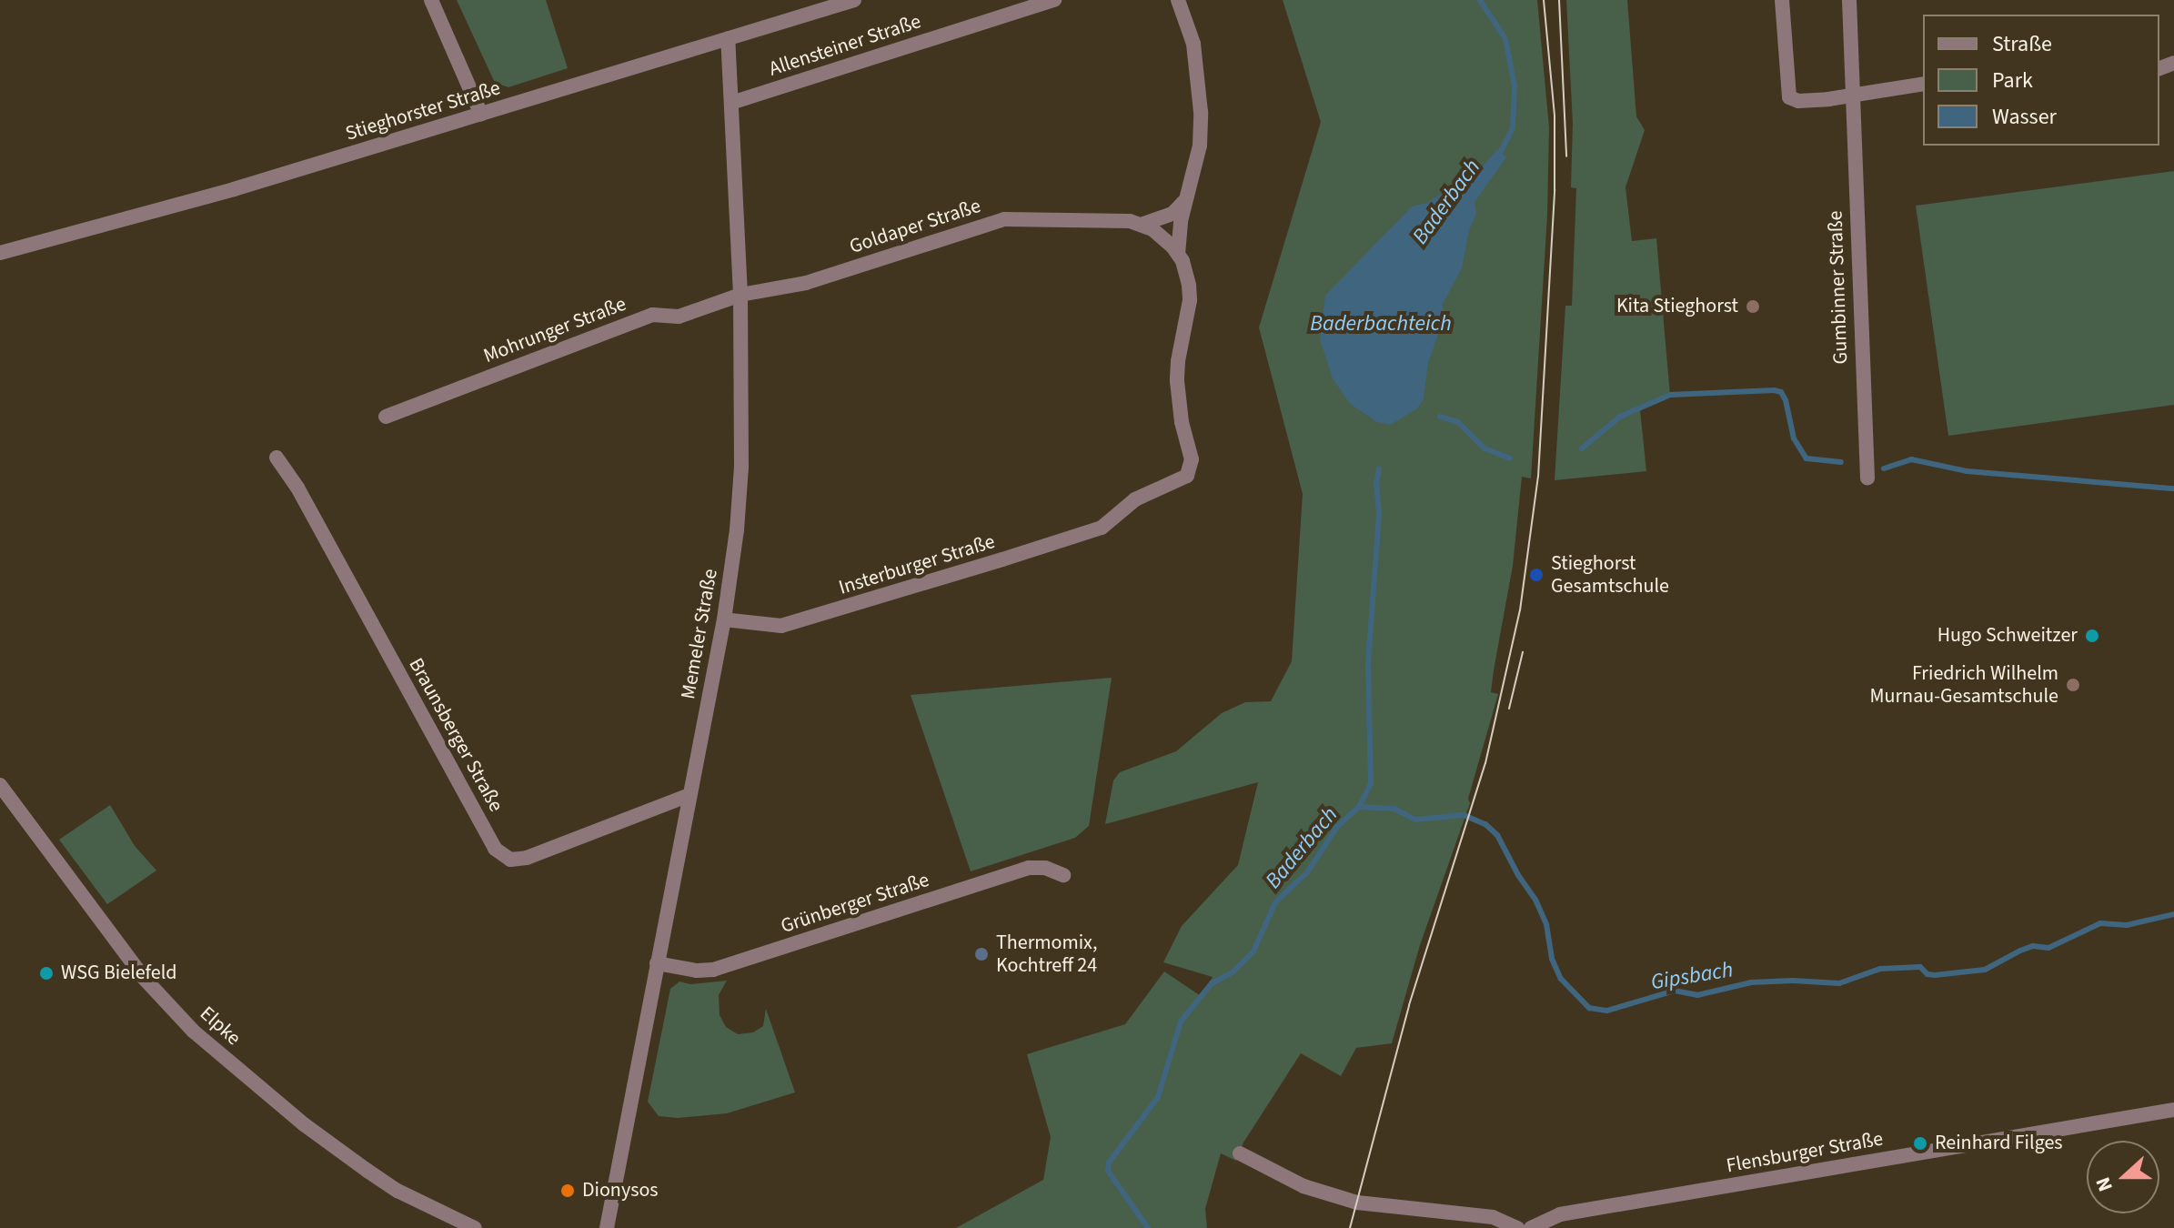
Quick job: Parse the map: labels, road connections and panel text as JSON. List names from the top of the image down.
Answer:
{
  "streets": {
    "street": [
      "Allensteiner Straße",
      "Stieghorster Straße",
      "Goldaper Straße",
      "Gumbinner Straße",
      "Mohrunger Straße",
      "Insterburger Straße",
      "Memeler Straße",
      "Braunsberger Straße",
      "Grünberger Straße",
      "Elpke",
      "Flensburger Straße"
    ]
  },
  "crossings": [
    ["Allensteiner Straße", "Memeler Straße"],
    ["Stieghorster Straße", "Memeler Straße"],
    ["Goldaper Straße", "Mohrunger Straße"],
    ["Goldaper Straße", "Memeler Straße"],
    ["Mohrunger Straße", "Memeler Straße"],
    ["Insterburger Straße", "Memeler Straße"],
    ["Memeler Straße", "Braunsberger Straße"],
    ["Memeler Straße", "Grünberger Straße"]
  ],
  "water": ["Baderbach", "Baderbachteich", "Gipsbach"],
  "places": [
    "Kita Stieghorst",
    "Stieghorst Gesamtschule",
    "Hugo Schweitzer",
    "Friedrich Wilhelm Murnau-Gesamtschule",
    "Thermomix, Kochtreff 24",
    "WSG Bielefeld",
    "Reinhard Filges",
    "Dionysos"
  ],
  "legend": ["Straße", "Park", "Wasser"],
  "north": "left"
}
